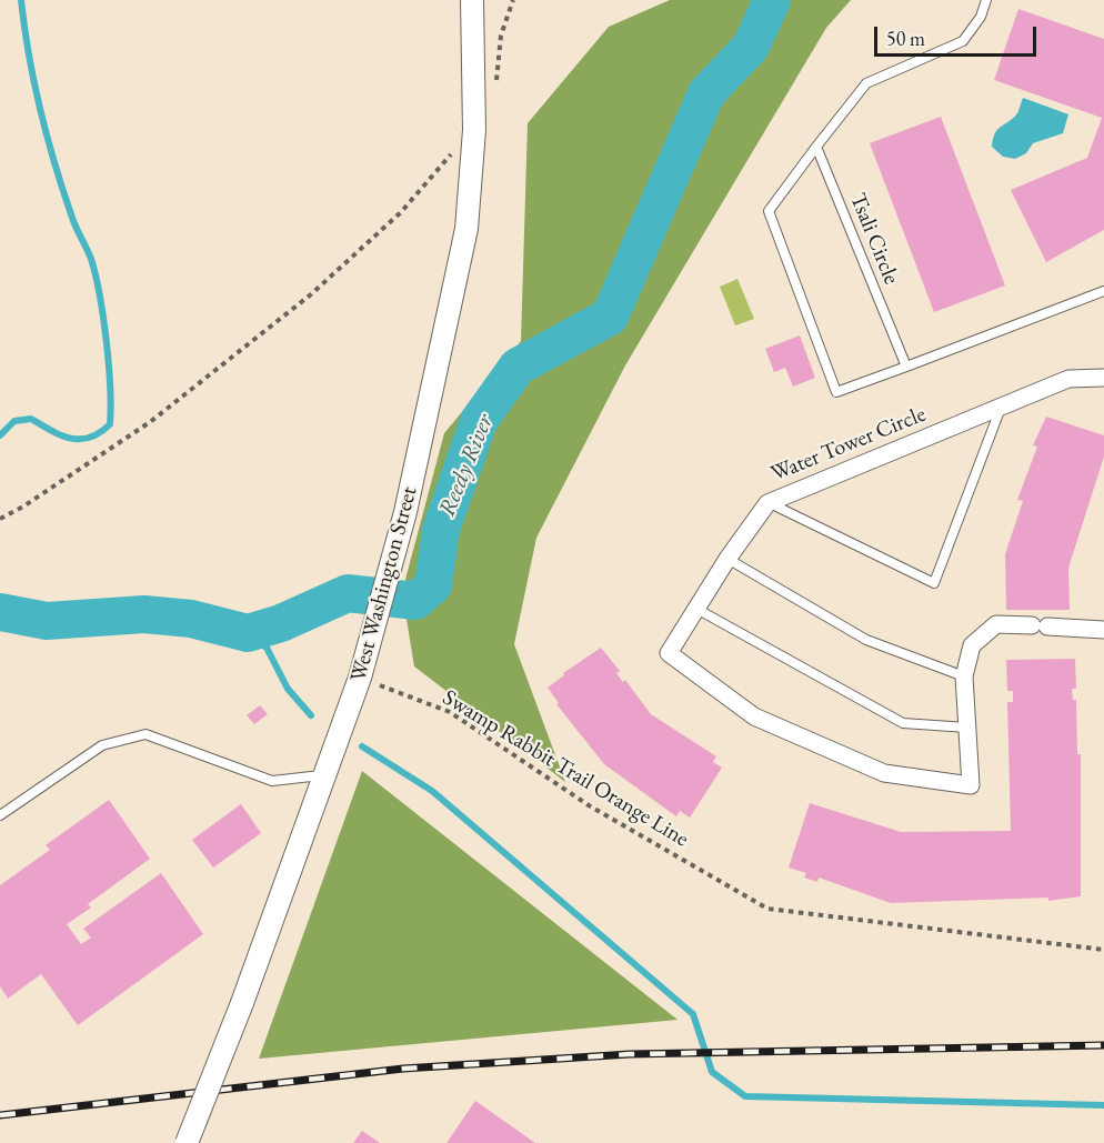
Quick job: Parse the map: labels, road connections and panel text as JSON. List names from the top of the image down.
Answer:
{
  "streets": {
    "street": ["Water Tower Circle", "West Washington Street"],
    "lane": ["Tsali Circle"],
    "path": ["Swamp Rabbit Trail Orange Line"]
  },
  "crossings": [
    ["West Washington Street", "Swamp Rabbit Trail Orange Line"]
  ],
  "water": ["Reedy River"],
  "scale_bar": "50 m"
}
